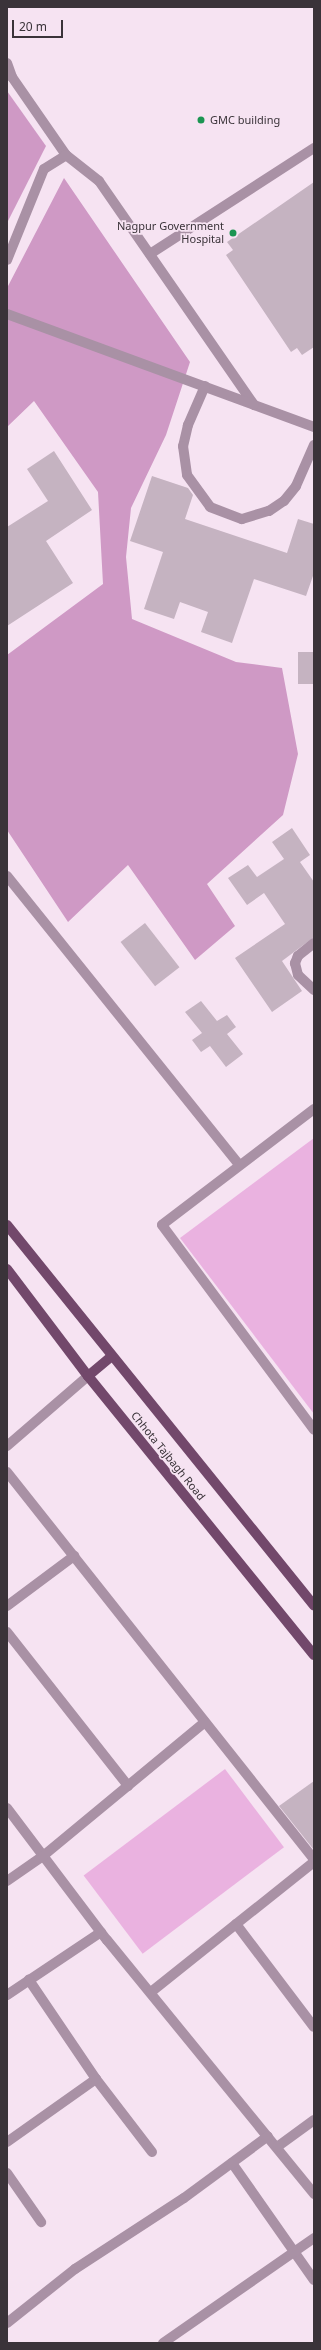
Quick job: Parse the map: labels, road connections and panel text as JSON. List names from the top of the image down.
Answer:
{
  "streets": {
    "main road": ["Chhota Tajbagh Road"]
  },
  "places": ["GMC building", "Nagpur Government Hospital"],
  "scale_bar": "20 m"
}
